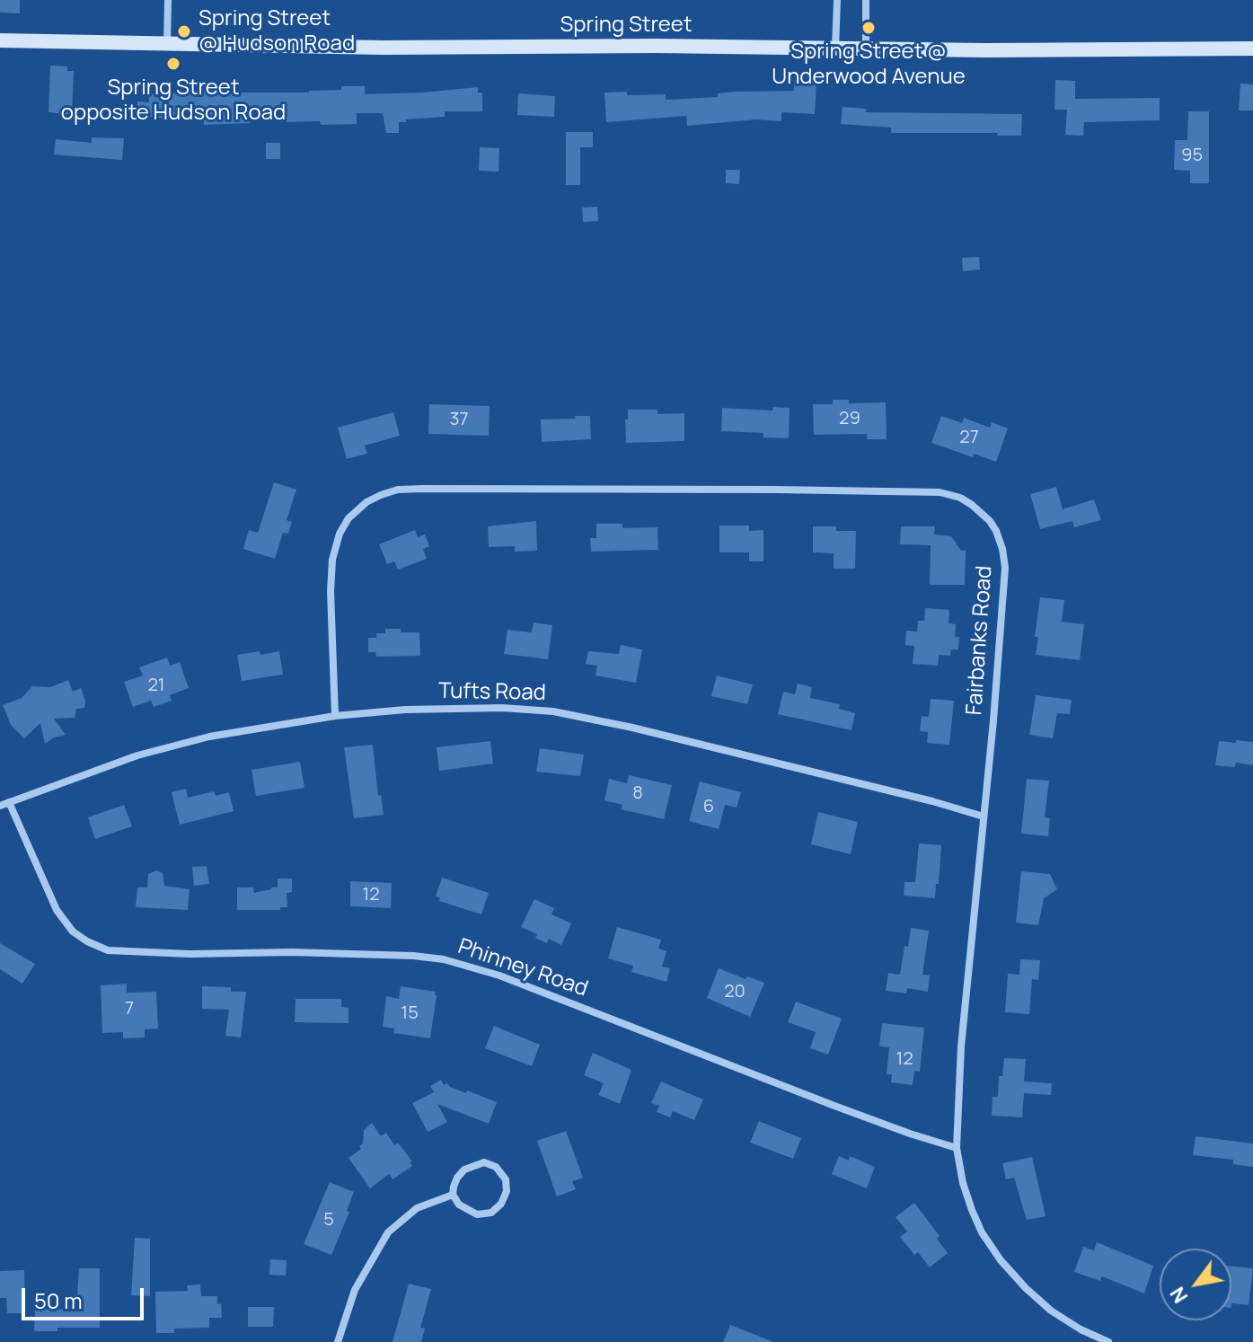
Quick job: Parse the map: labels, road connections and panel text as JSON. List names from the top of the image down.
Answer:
{
  "streets": {
    "main road": ["Spring Street"],
    "street": ["Fairbanks Road", "Tufts Road", "Phinney Road"]
  },
  "crossings": [
    ["Fairbanks Road", "Tufts Road"],
    ["Fairbanks Road", "Phinney Road"],
    ["Tufts Road", "Phinney Road"]
  ],
  "places": ["Spring Street @ Underwood Avenue", "Spring Street @ Hudson Road", "Spring Street opposite Hudson Road"],
  "house_numbers": [
    "95",
    "29",
    "37",
    "27",
    "21",
    "8",
    "6",
    "12",
    "20",
    "7",
    "15",
    "12",
    "5"
  ],
  "scale_bar": "50 m",
  "north": "bottom left"
}
